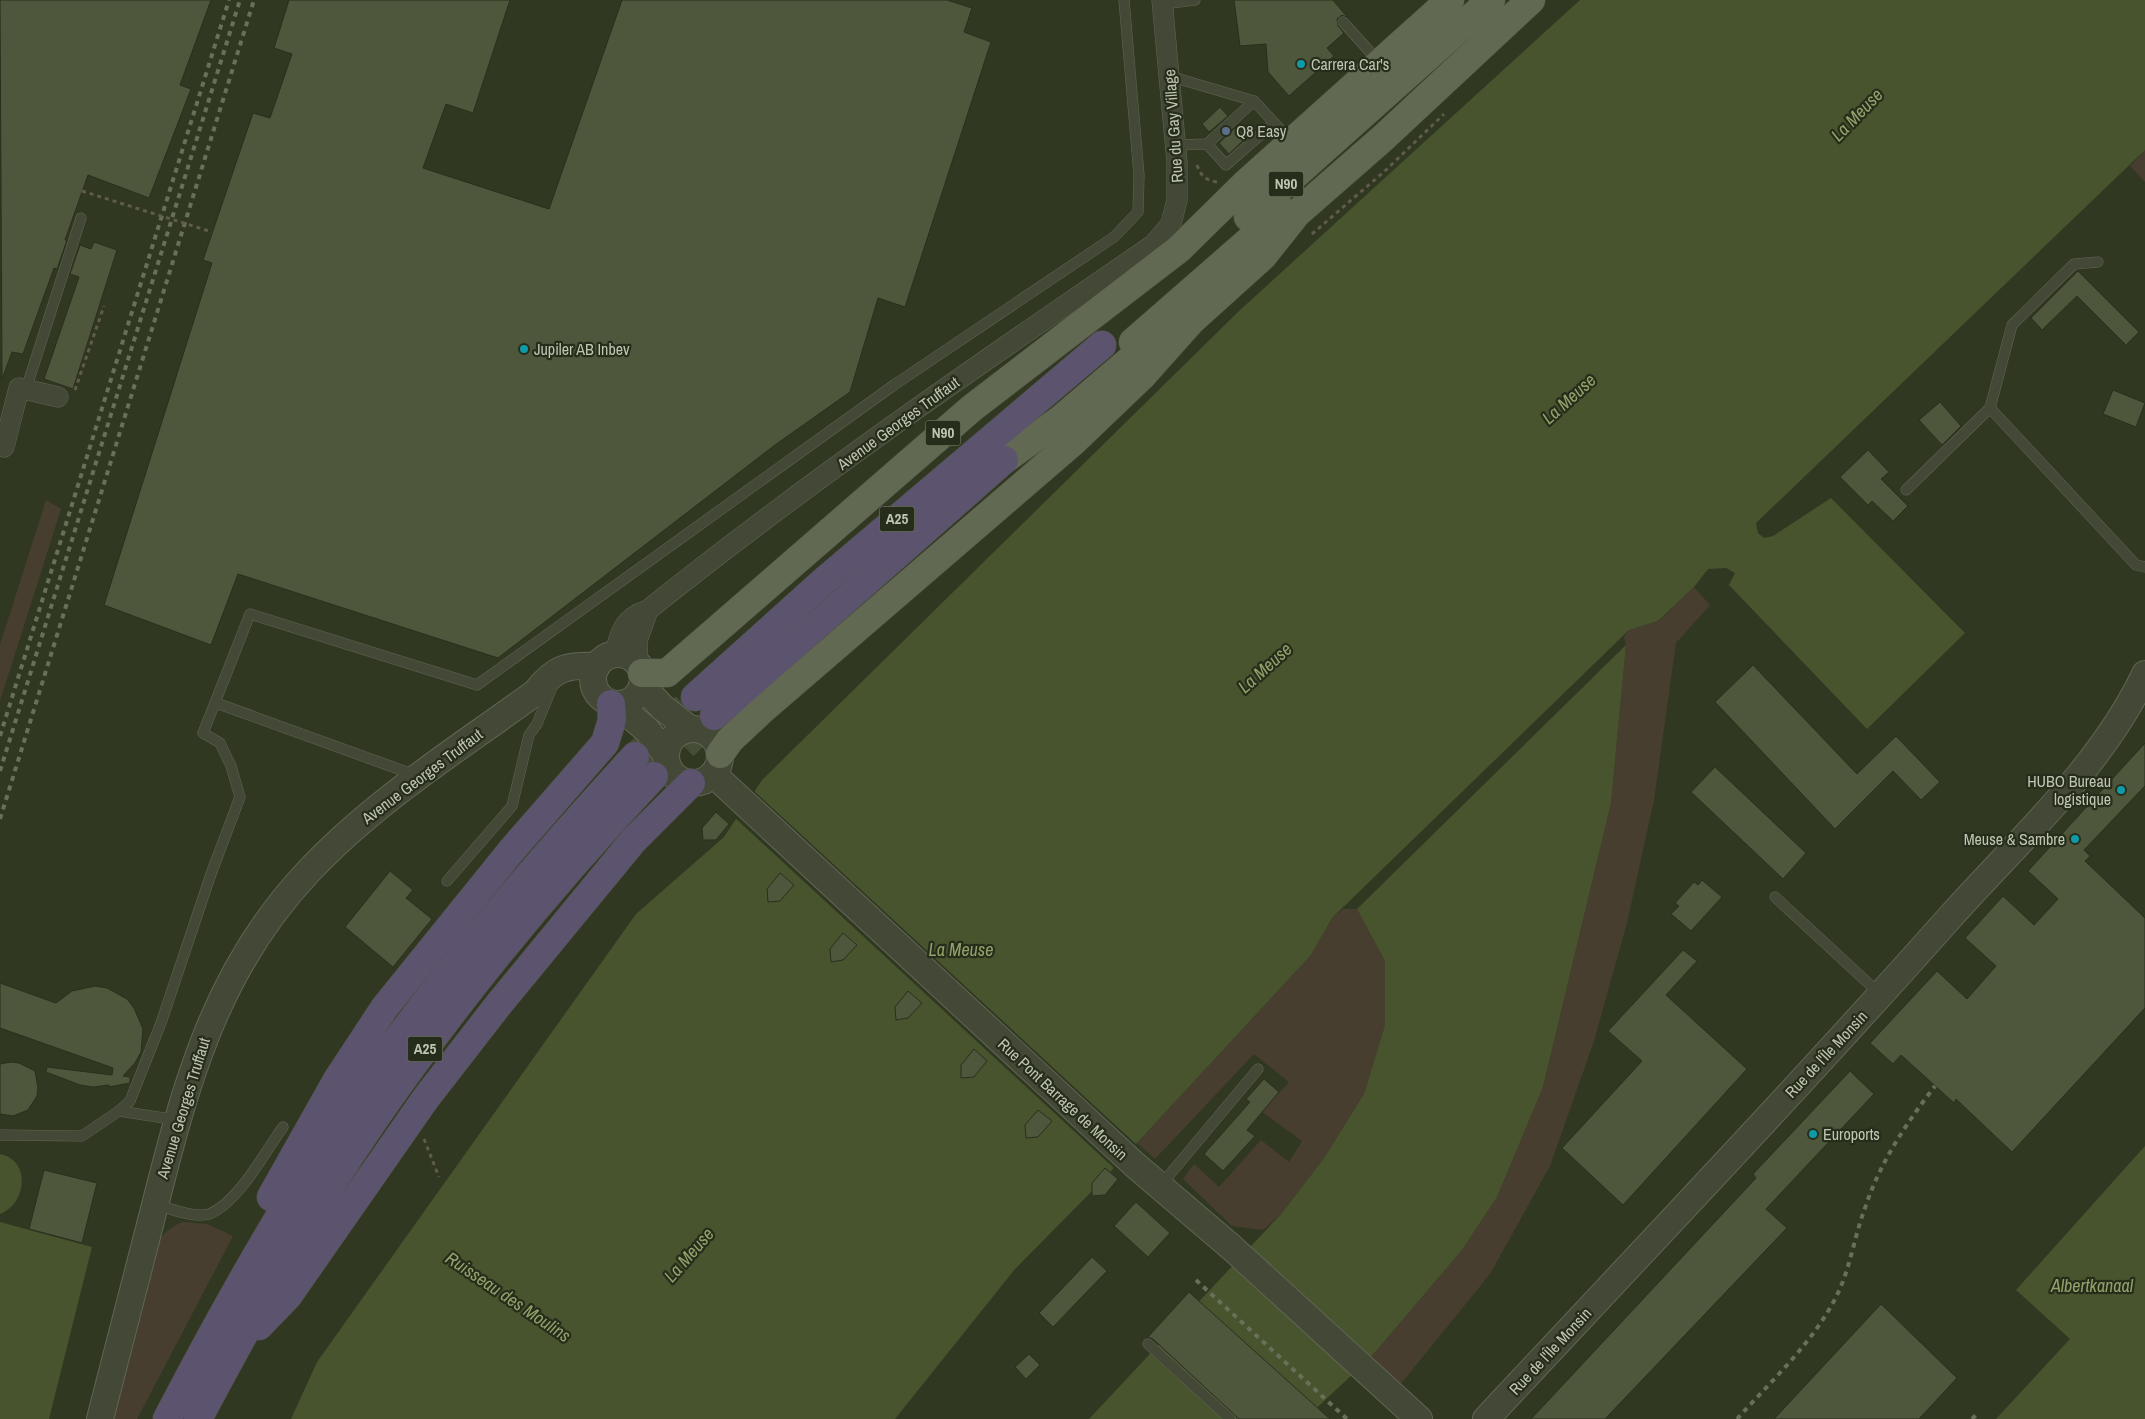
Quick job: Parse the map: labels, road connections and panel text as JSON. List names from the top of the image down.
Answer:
{
  "streets": {
    "highway": ["A25"],
    "main road": ["N90"],
    "street": [
      "Rue du Gay Village",
      "Avenue Georges Truffaut",
      "Rue de l'Île Monsin",
      "Rue Pont Barrage de Monsin"
    ]
  },
  "crossings": [
    ["Rue du Gay Village", "Avenue Georges Truffaut"],
    ["N90", "A25"],
    ["N90", "Rue Pont Barrage de Monsin"],
    ["A25", "Rue Pont Barrage de Monsin"]
  ],
  "water": ["La Meuse", "Albertkanaal", "Ruisseau des Moulins"],
  "places": [
    "Carrera Car's",
    "Q8 Easy",
    "Jupiler AB Inbev",
    "HUBO Bureau logistique",
    "Meuse & Sambre",
    "Euroports"
  ]
}
